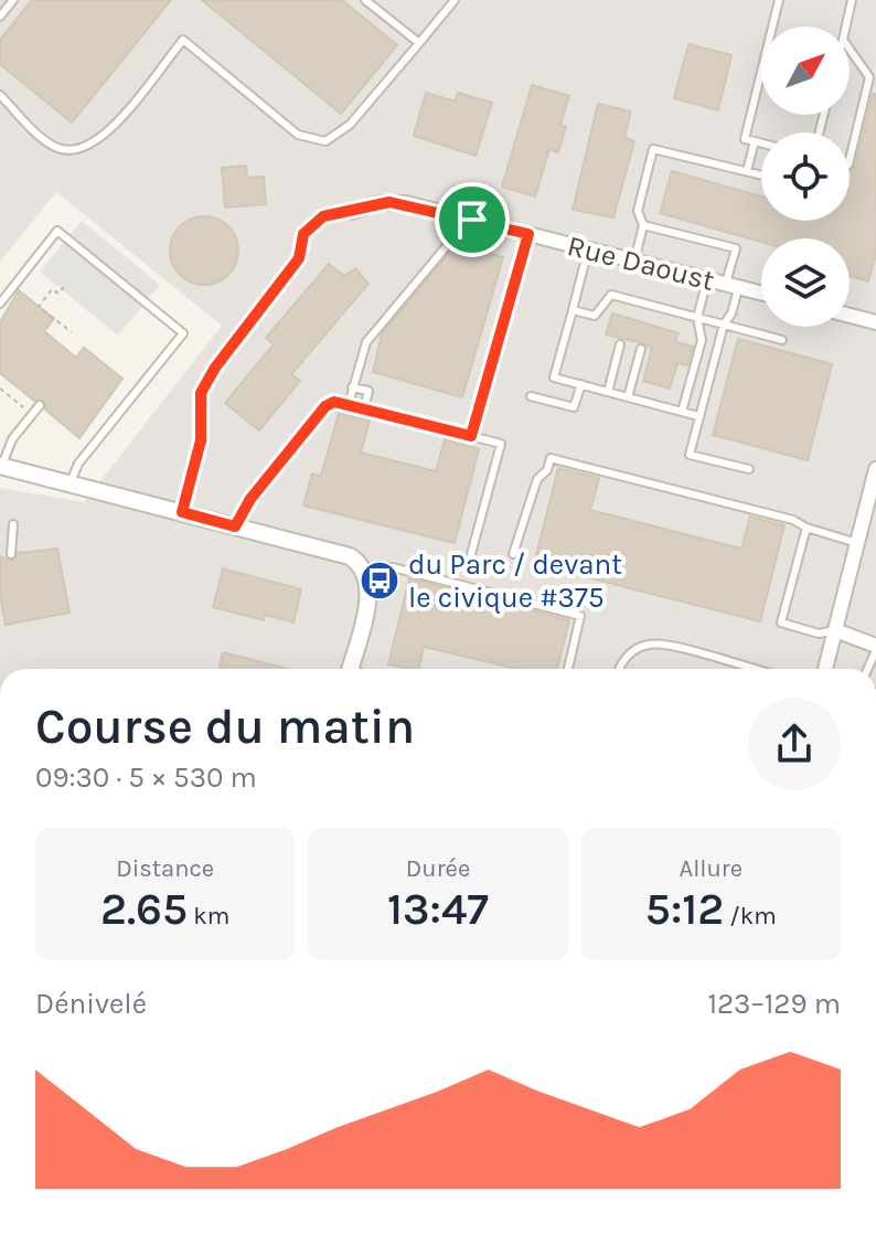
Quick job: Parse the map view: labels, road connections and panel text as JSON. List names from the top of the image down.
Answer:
{
  "streets": {
    "street": ["Rue Daoust"]
  },
  "places": {
    "bus stop": ["du Parc / devant le civique #375"]
  },
  "north": "top right",
  "page": {
    "heading": ["Course du matin", "09:30 · 5 × 530 m"],
    "stats": [
      ["Distance", "2.65 km"],
      ["Durée", "13:47"],
      ["Allure", "5:12 /km"]
    ],
    "chart": ["Dénivelé", "123–129 m"]
  }
}
